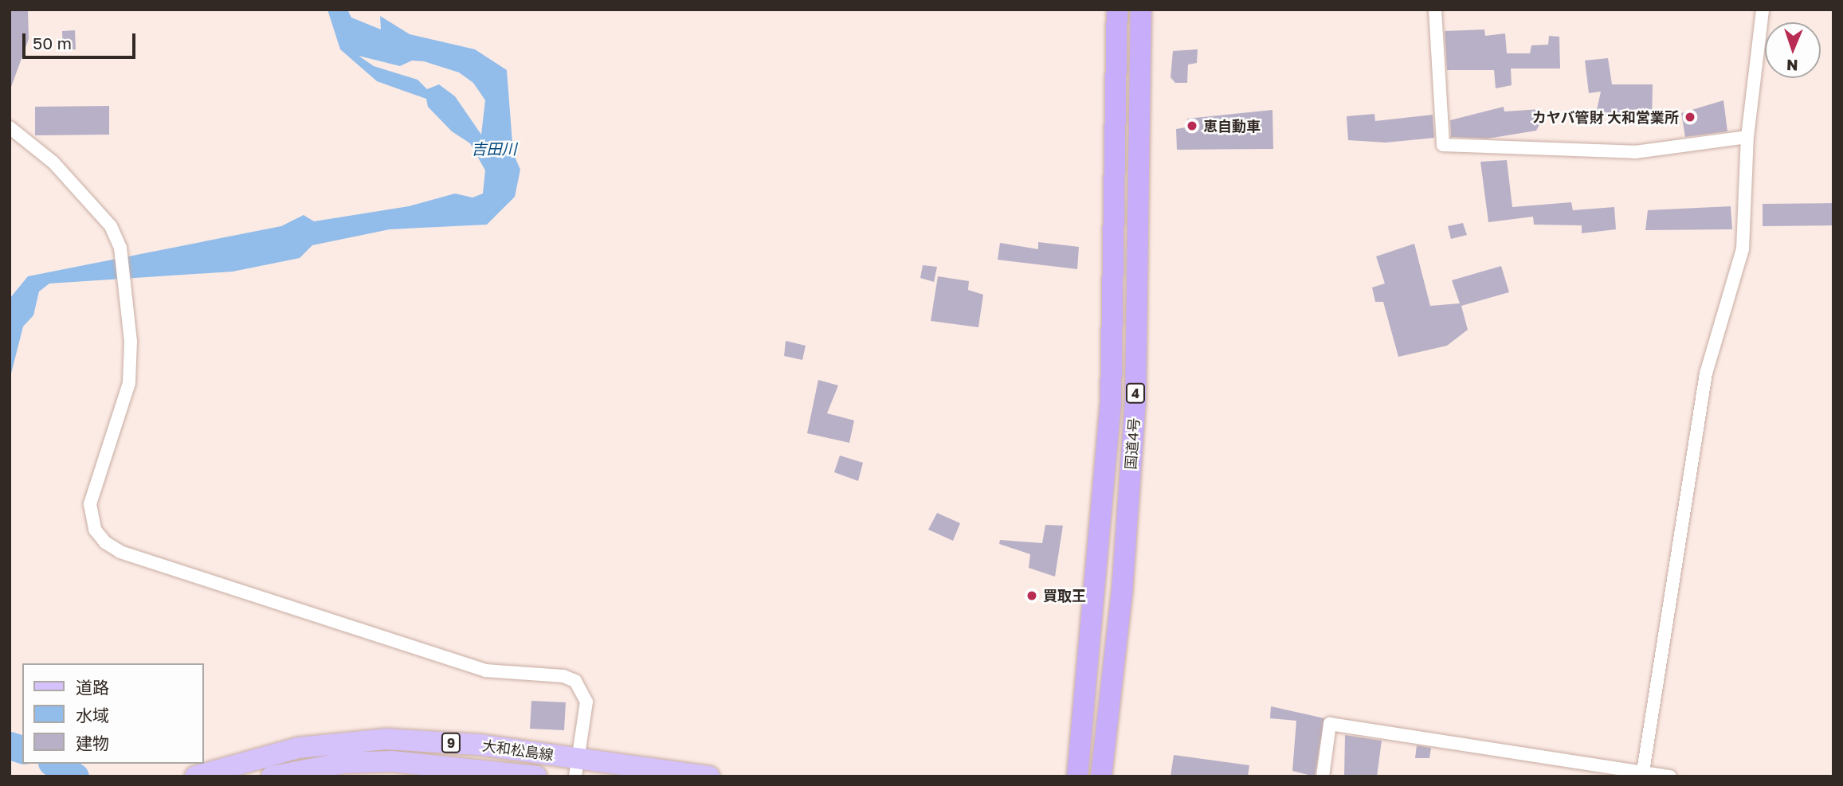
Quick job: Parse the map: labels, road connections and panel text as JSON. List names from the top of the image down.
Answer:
{
  "streets": {
    "highway": ["4", "国道4号"],
    "main road": ["9", "大和松島線"]
  },
  "water": ["吉田川"],
  "places": ["カヤバ管財 大和営業所", "恵自動車", "買取王"],
  "legend": ["道路", "水域", "建物"],
  "scale_bar": "50 m",
  "north": "bottom"
}
